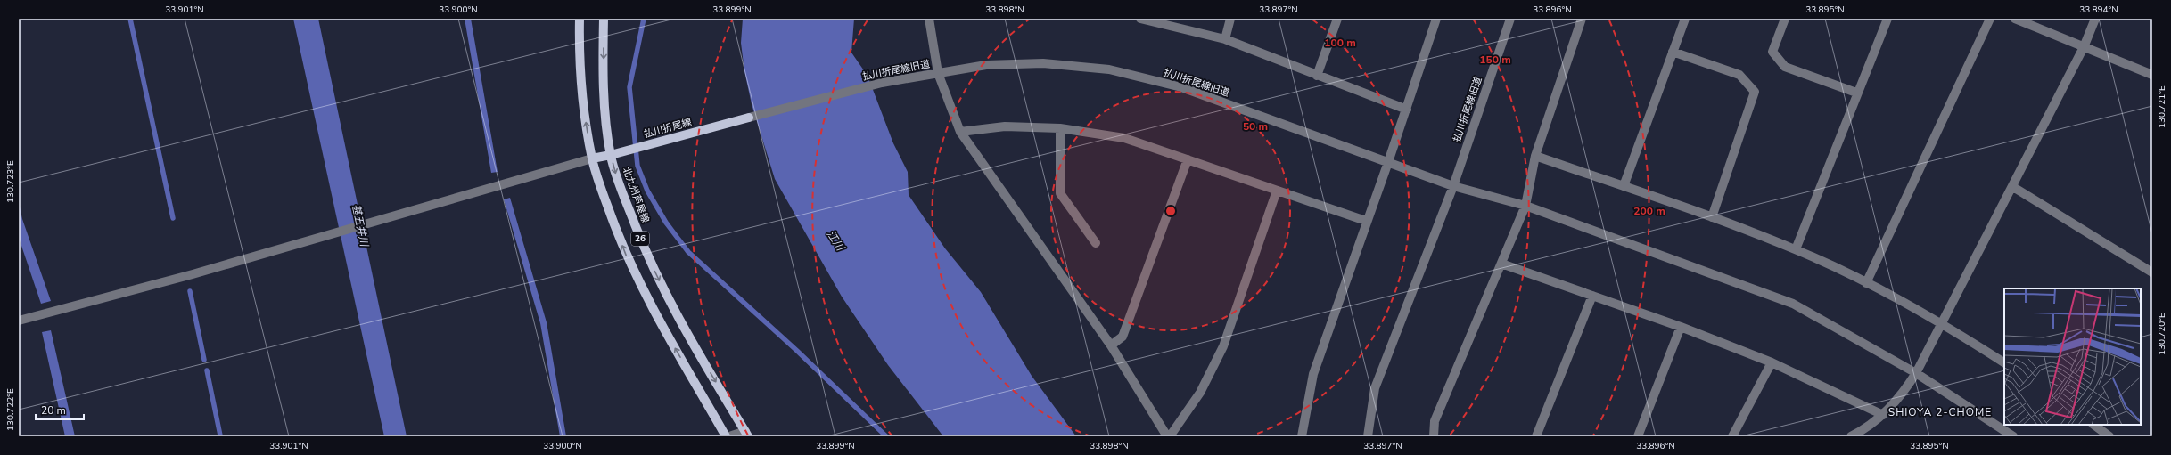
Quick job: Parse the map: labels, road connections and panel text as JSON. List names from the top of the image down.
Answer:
{
  "streets": {
    "main road": ["払川折尾線", "北九州芦屋線", "26"],
    "street": ["払川折尾線旧道"]
  },
  "crossings": [
    ["払川折尾線旧道", "払川折尾線"],
    ["払川折尾線", "北九州芦屋線"],
    ["払川折尾線", "26"]
  ],
  "districts": ["SHIOYA 2-CHOME"],
  "water": ["甚五井川", "江川"],
  "scale_bar": "20 m",
  "coordinates": [
    "33.901°N",
    "33.900°N",
    "33.899°N",
    "33.898°N",
    "33.897°N",
    "33.896°N",
    "33.895°N",
    "33.894°N",
    "130.721°E",
    "130.723°E",
    "130.720°E",
    "130.722°E"
  ],
  "rings": [
    "100 m",
    "150 m",
    "50 m",
    "200 m"
  ]
}
